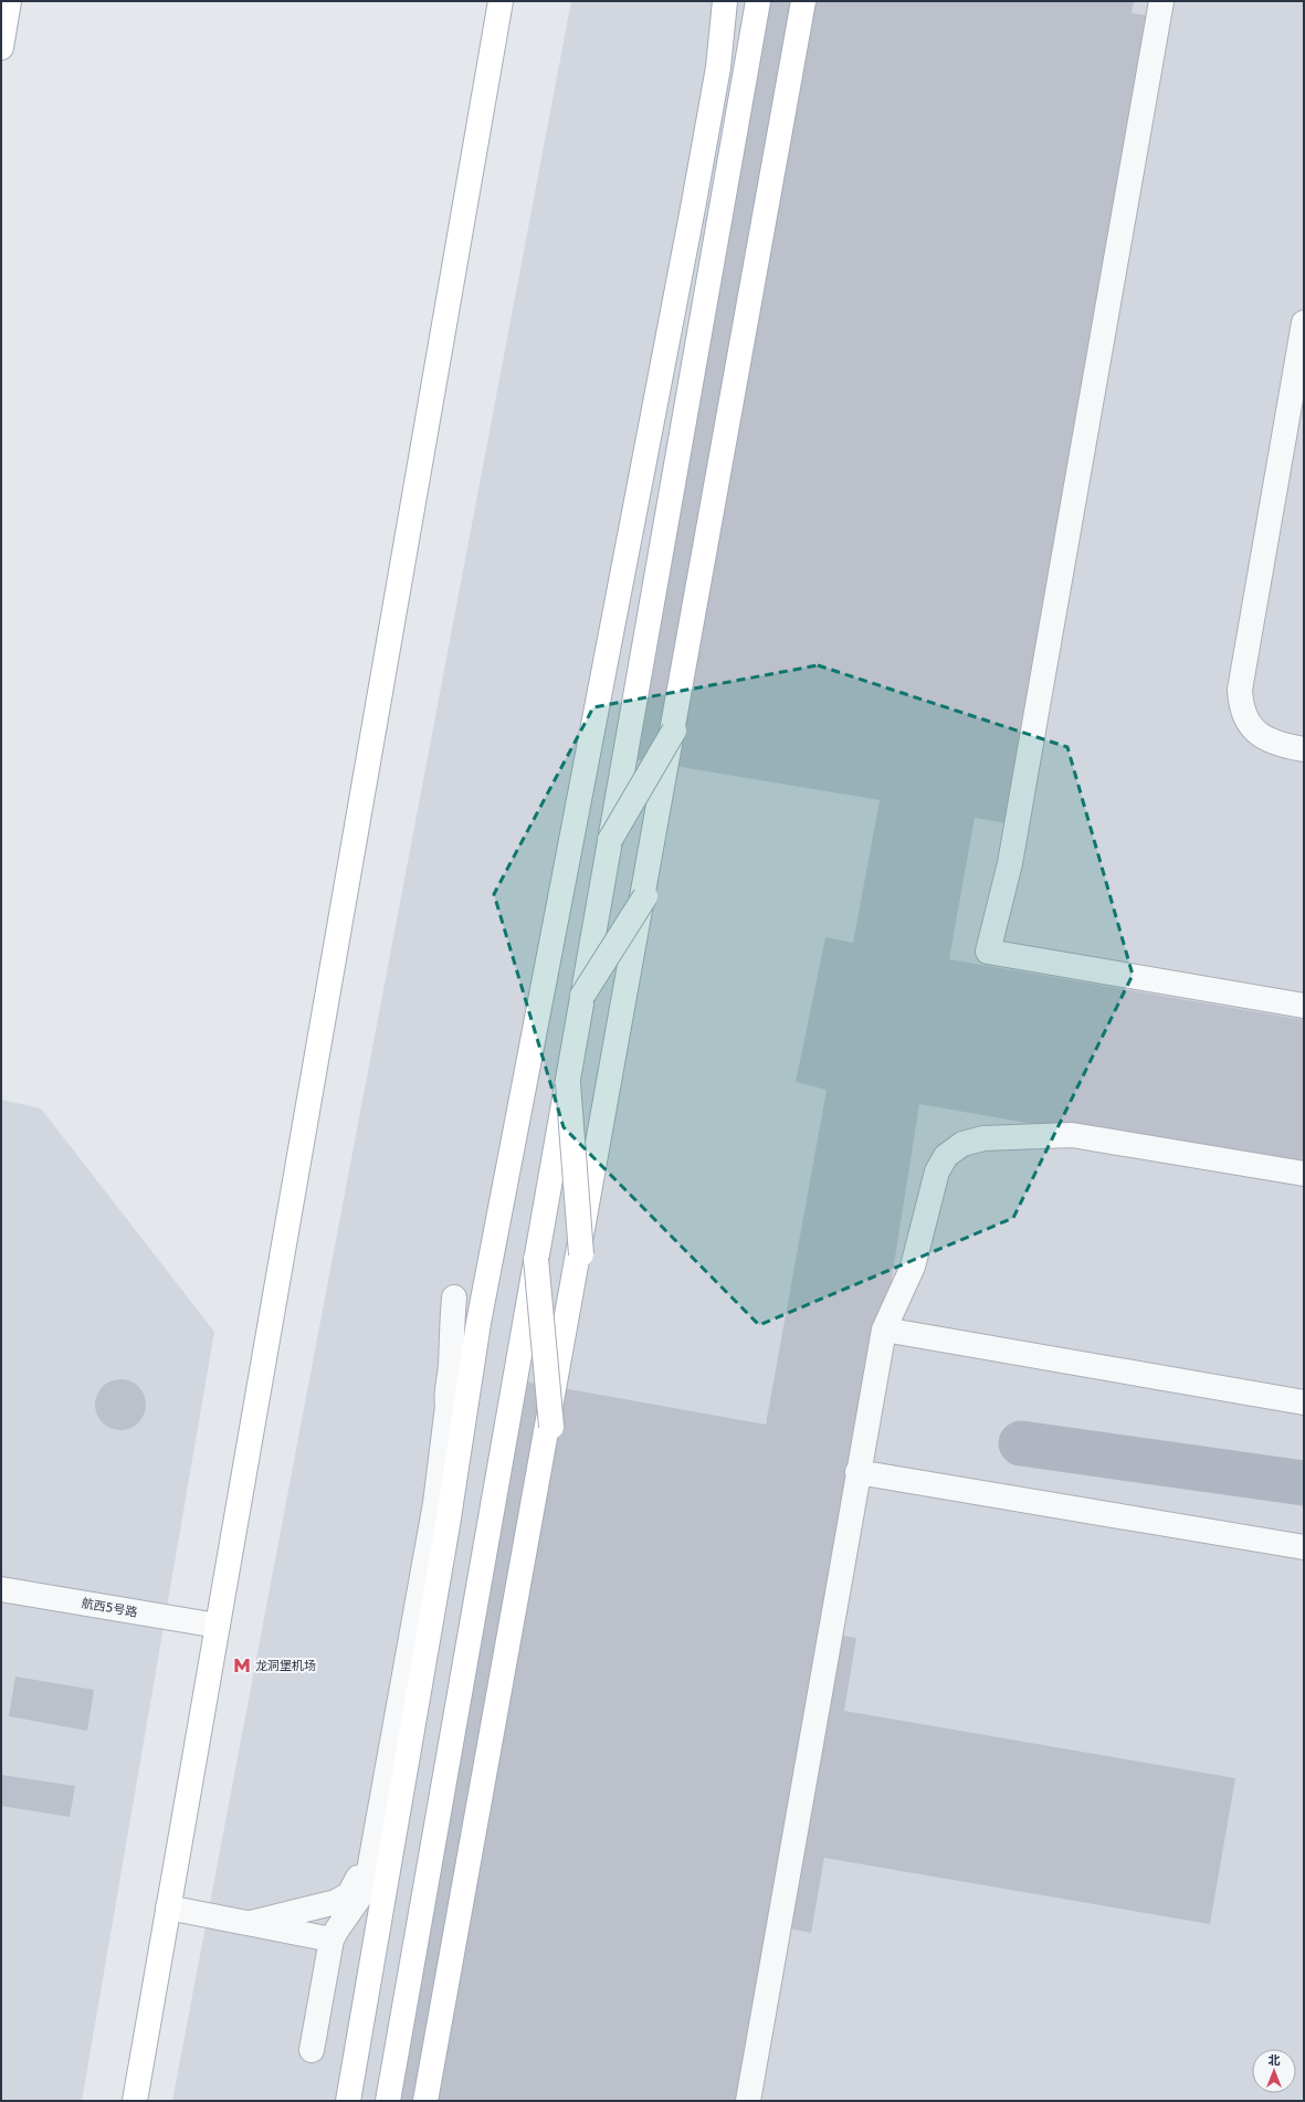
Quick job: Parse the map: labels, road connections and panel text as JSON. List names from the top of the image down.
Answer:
{
  "streets": {
    "street": ["航西5号路"]
  },
  "places": {
    "metro station": ["龙洞堡机场"]
  },
  "north": "top"
}
